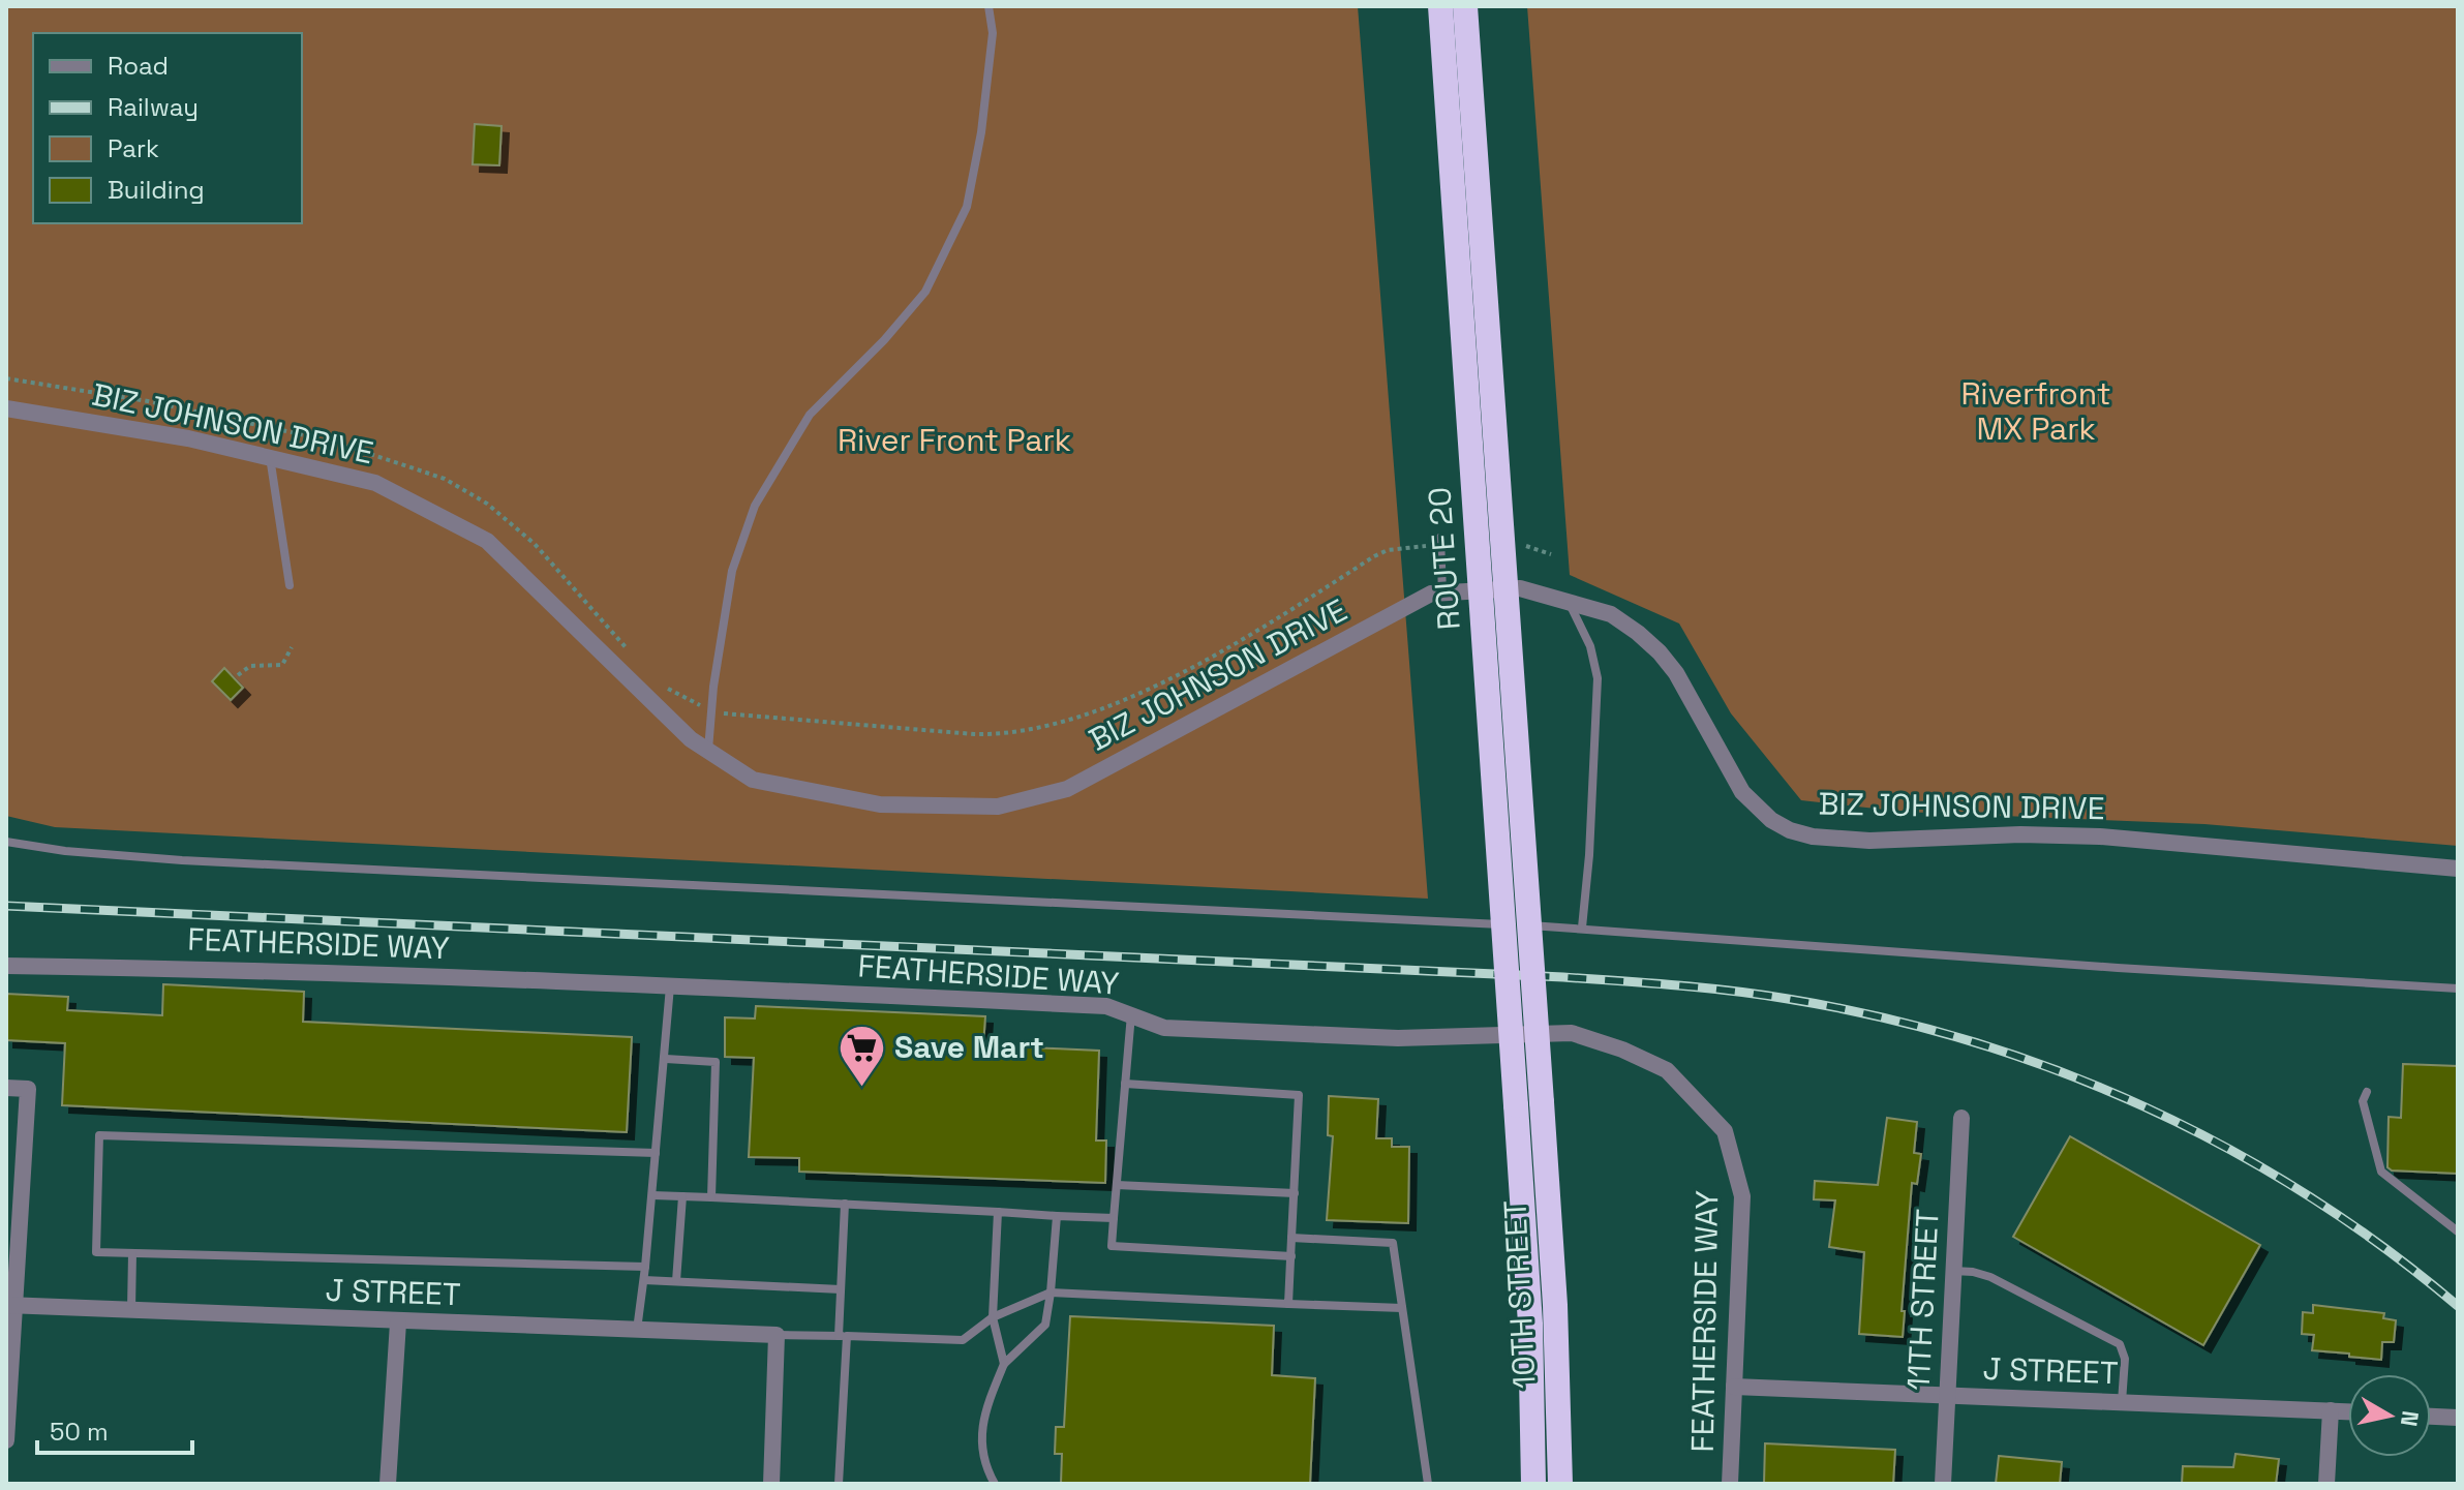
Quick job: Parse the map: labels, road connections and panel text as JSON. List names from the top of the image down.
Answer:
{
  "streets": {
    "highway": ["ROUTE 20", "10TH STREET"],
    "street": [
      "BIZ JOHNSON DRIVE",
      "FEATHERSIDE WAY",
      "J STREET",
      "11TH STREET"
    ]
  },
  "crossings": [
    ["ROUTE 20", "10TH STREET"],
    ["FEATHERSIDE WAY", "J STREET"],
    ["J STREET", "11TH STREET"]
  ],
  "parks": ["Riverfront MX Park", "River Front Park"],
  "places": {
    "supermarket": ["Save Mart"]
  },
  "legend": [
    "Road",
    "Railway",
    "Park",
    "Building"
  ],
  "scale_bar": "50 m",
  "north": "right"
}
